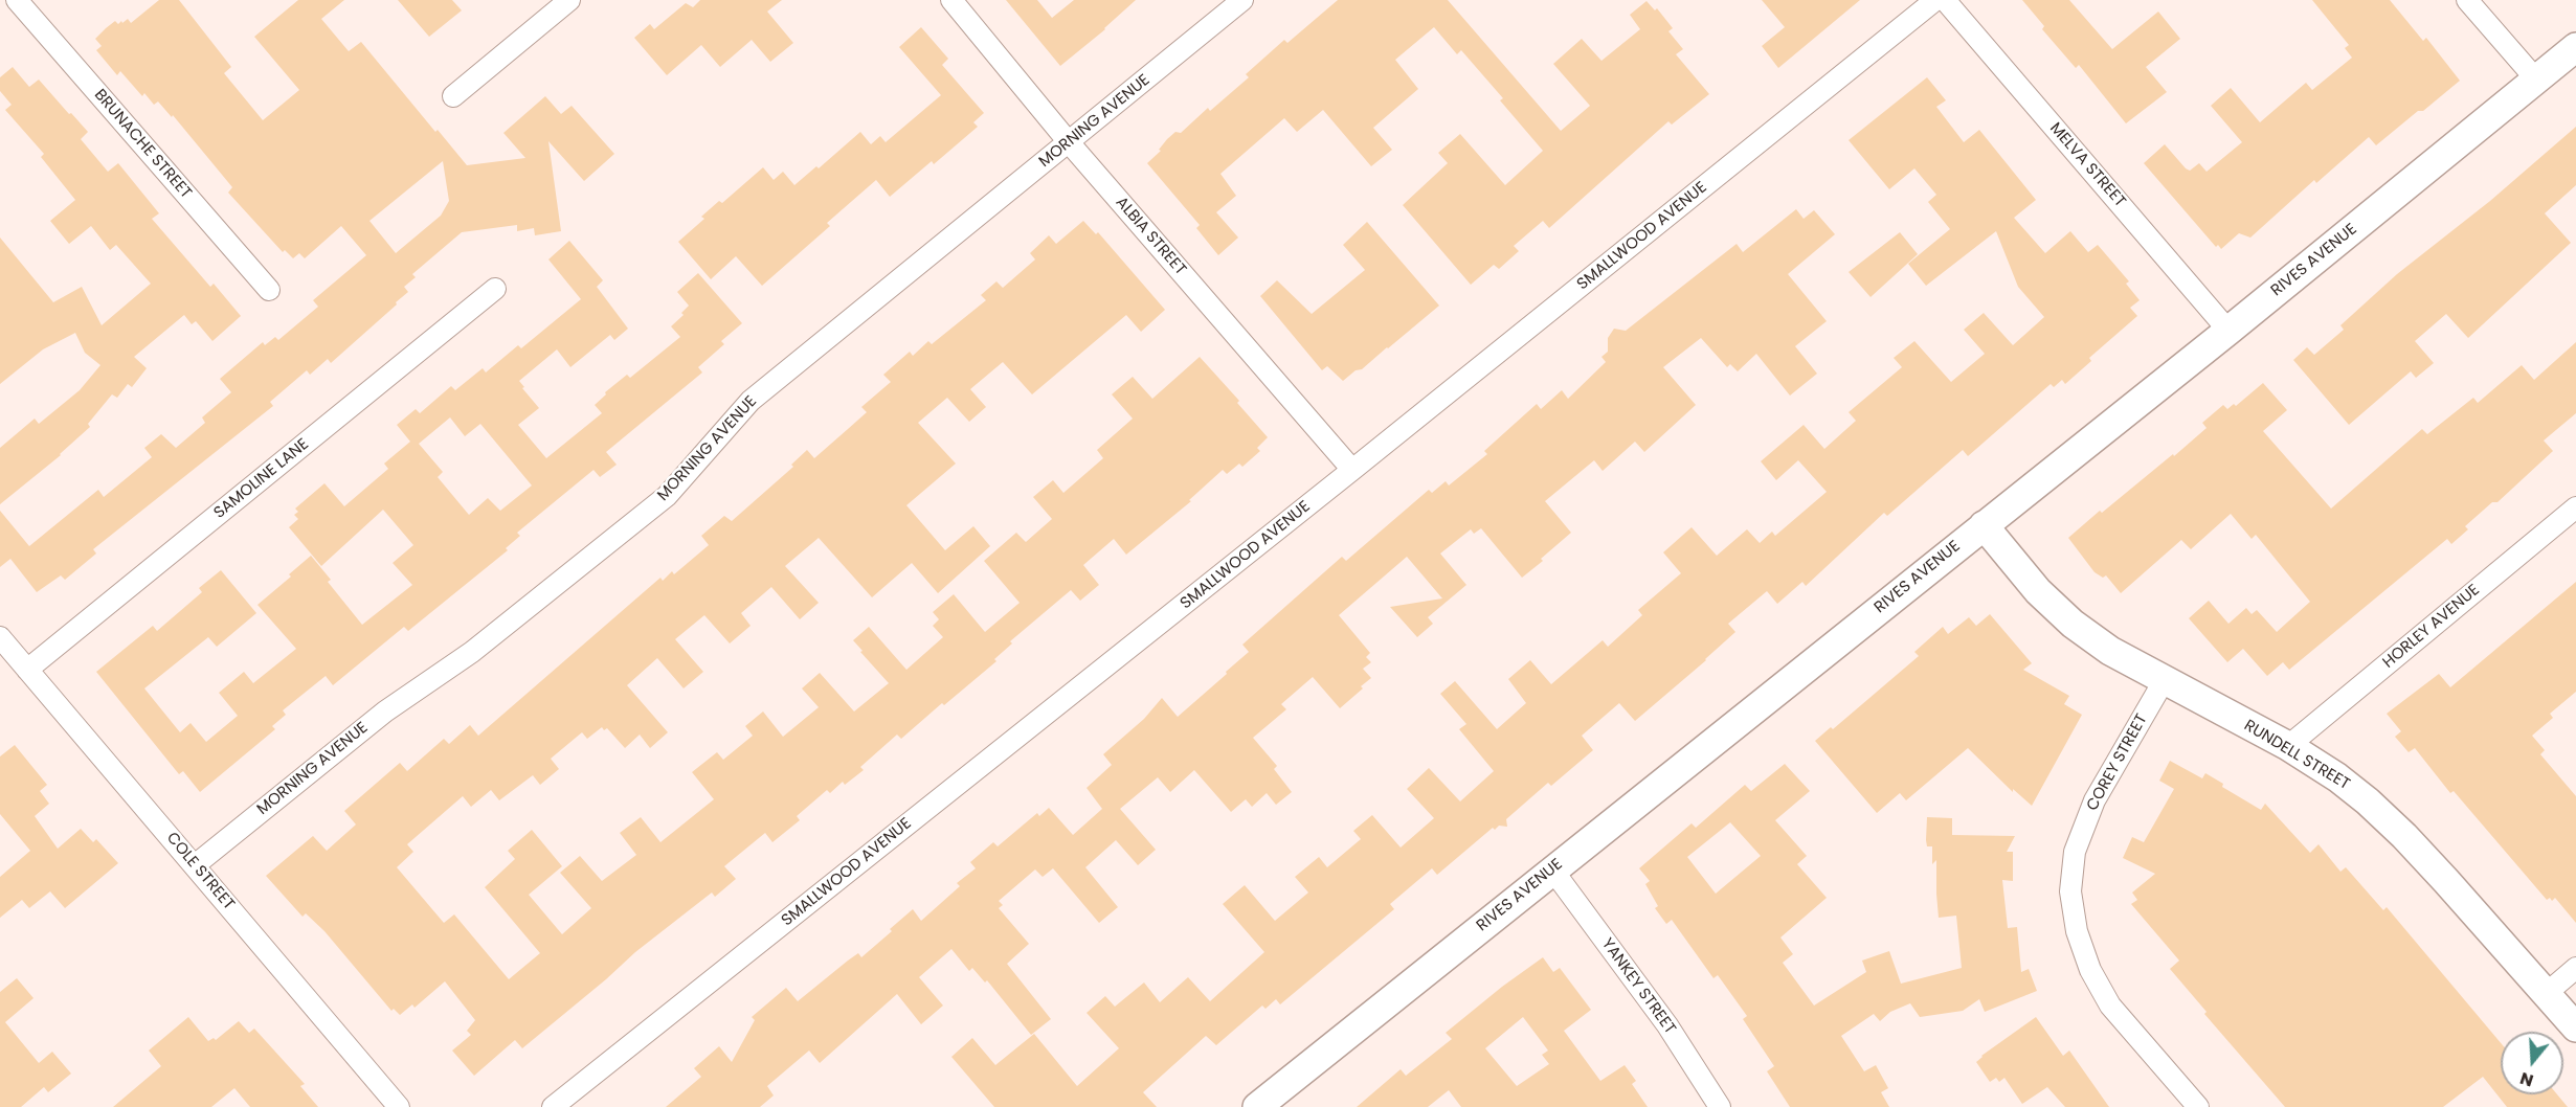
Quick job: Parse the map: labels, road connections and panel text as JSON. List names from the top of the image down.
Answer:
{
  "streets": {
    "street": [
      "MORNING AVENUE",
      "BRUNACHE STREET",
      "MELVA STREET",
      "ALBIA STREET",
      "SMALLWOOD AVENUE",
      "RIVES AVENUE",
      "SAMOLINE LANE",
      "HORLEY AVENUE",
      "RUNDELL STREET",
      "COREY STREET",
      "COLE STREET",
      "YANKEY STREET"
    ]
  },
  "crossings": [
    ["MORNING AVENUE", "ALBIA STREET"],
    ["MORNING AVENUE", "COLE STREET"],
    ["MELVA STREET", "RIVES AVENUE"],
    ["ALBIA STREET", "SMALLWOOD AVENUE"],
    ["RIVES AVENUE", "RUNDELL STREET"],
    ["RIVES AVENUE", "YANKEY STREET"],
    ["SAMOLINE LANE", "COLE STREET"],
    ["HORLEY AVENUE", "RUNDELL STREET"],
    ["RUNDELL STREET", "COREY STREET"]
  ],
  "north": "bottom"
}
